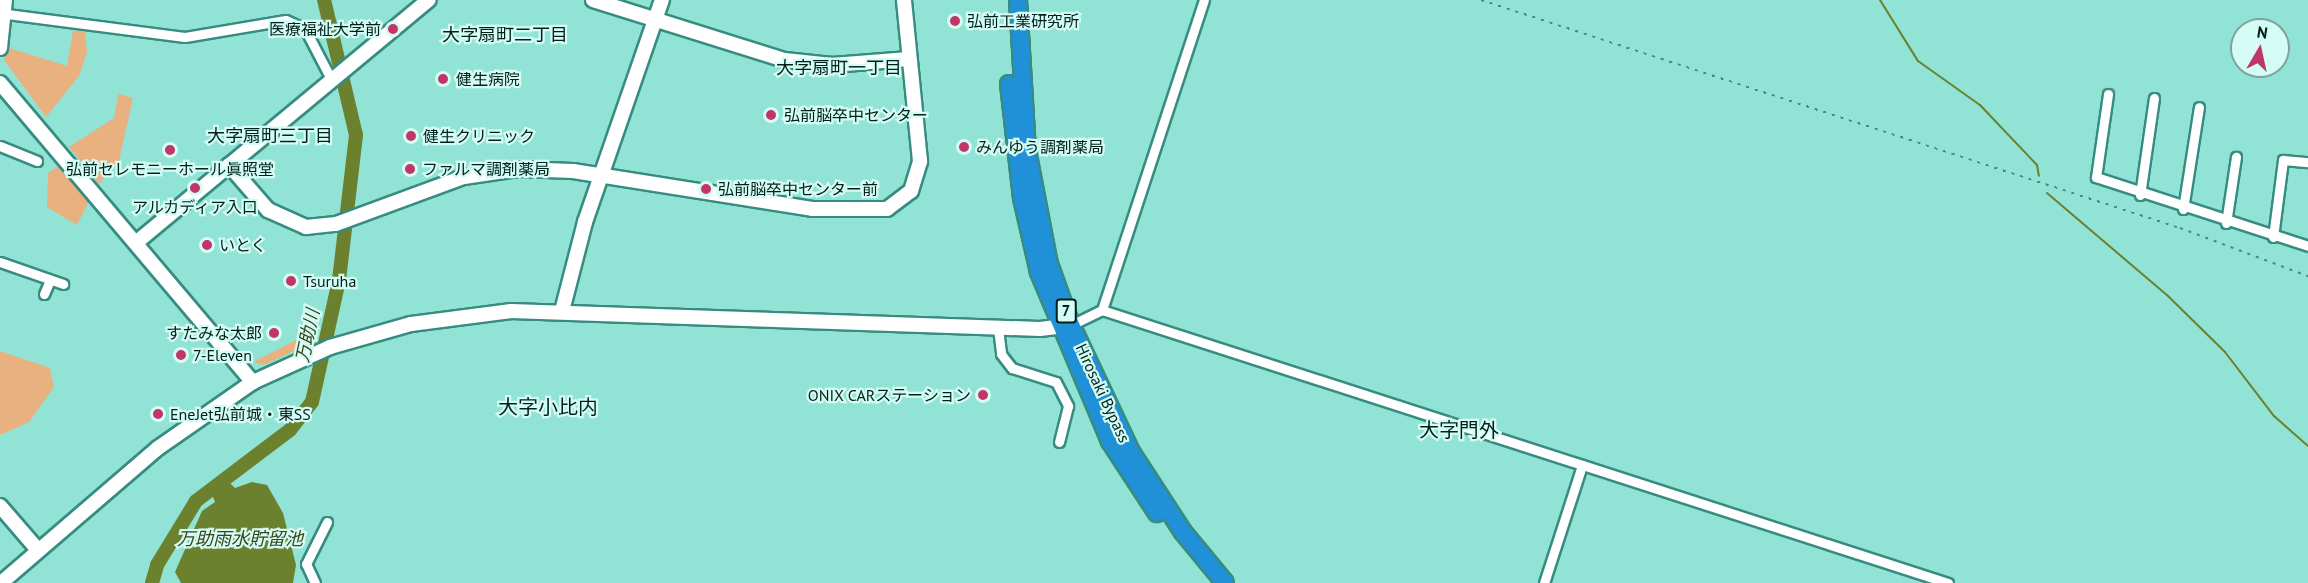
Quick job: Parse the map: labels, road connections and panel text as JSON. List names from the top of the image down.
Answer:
{
  "streets": {
    "highway": ["7", "Hirosaki Bypass"]
  },
  "districts": [
    "大字扇町二丁目",
    "大字扇町一丁目",
    "大字扇町三丁目",
    "大字小比内",
    "大字門外"
  ],
  "water": ["万助川", "万助雨水貯留池"],
  "places": [
    "弘前工業研究所",
    "医療福祉大学前",
    "健生病院",
    "弘前脳卒中センター",
    "健生クリニック",
    "みんゆう調剤薬局",
    "弘前セレモニーホール眞照堂",
    "ファルマ調剤薬局",
    "アルカディア入口",
    "弘前脳卒中センター前",
    "いとく",
    "Tsuruha",
    "すたみな太郎",
    "7-Eleven",
    "ONIX CARステーション",
    "EneJet弘前城・東SS"
  ],
  "north": "top"
}
